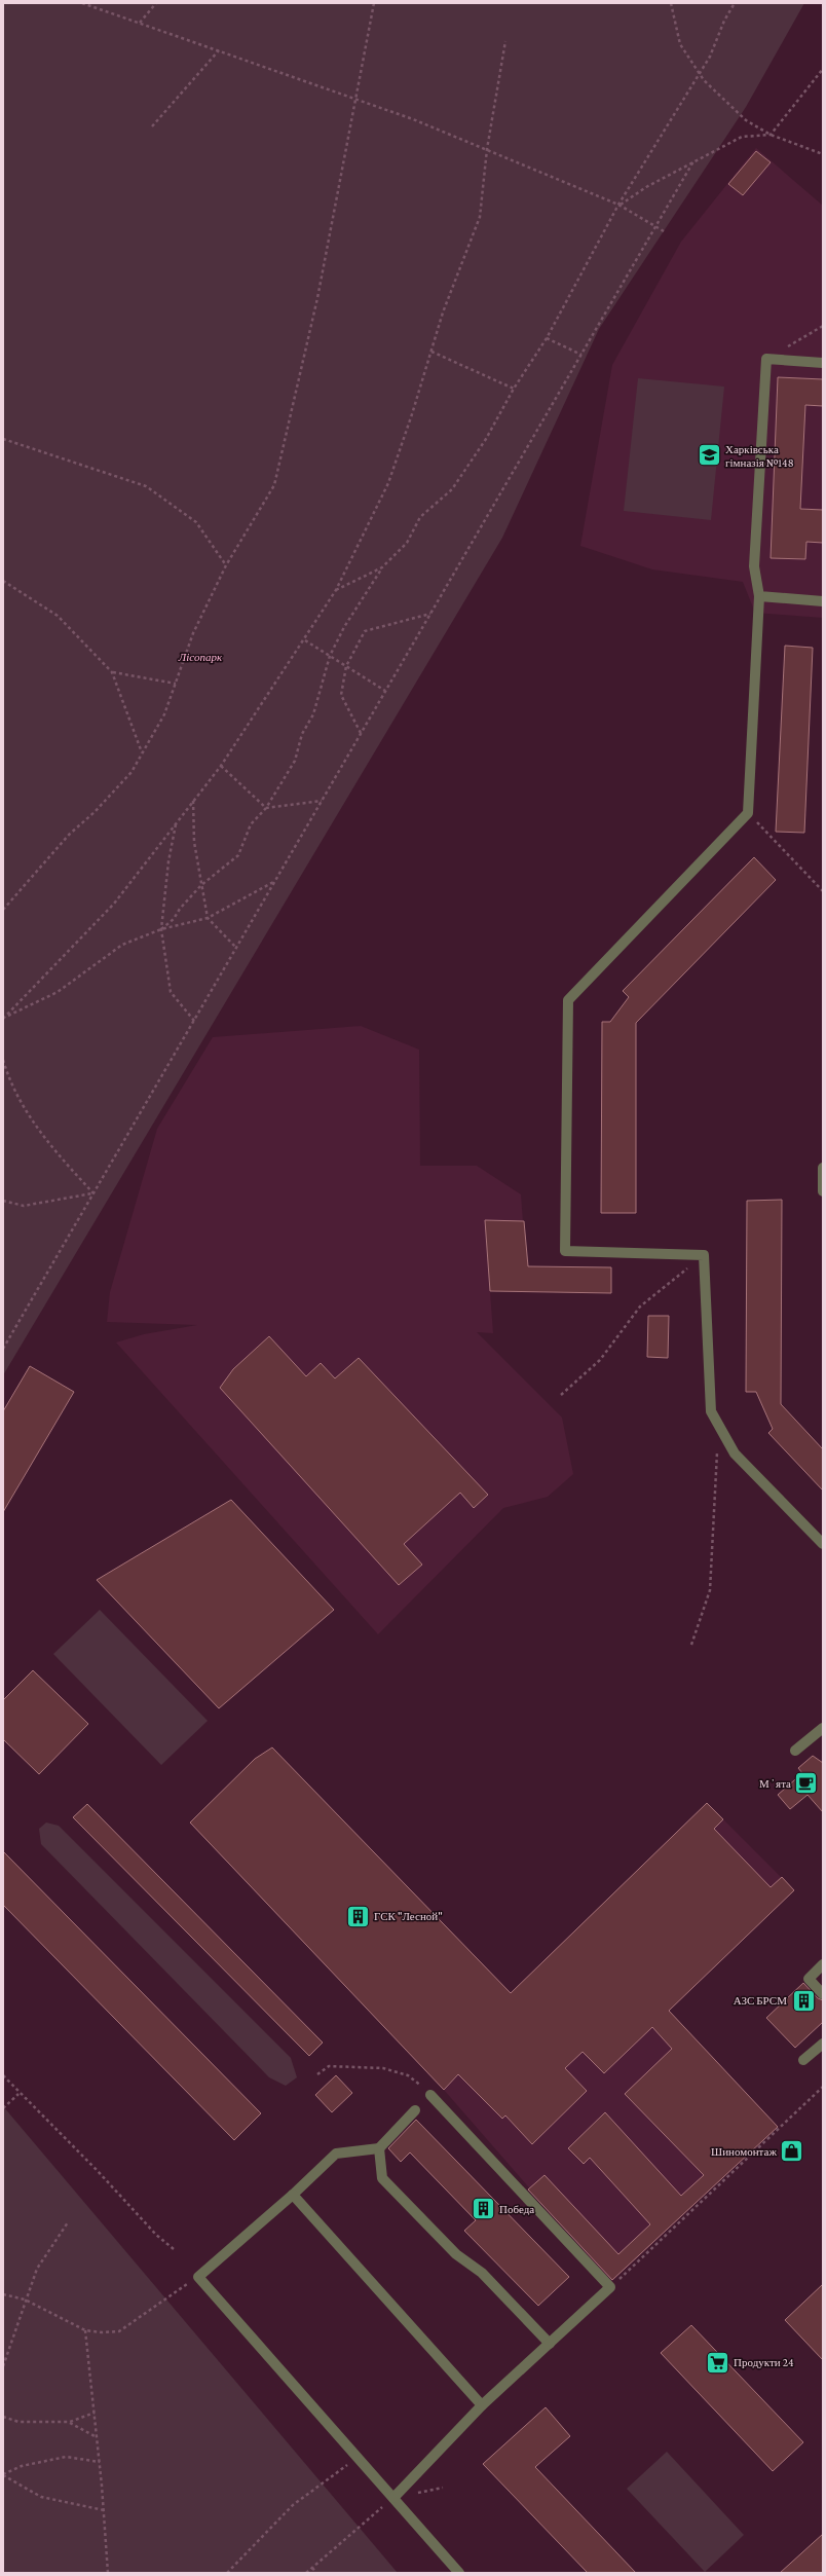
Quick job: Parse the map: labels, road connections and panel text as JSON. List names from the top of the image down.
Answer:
{
  "parks": ["Лісопарк"],
  "places": {
    "school or university": ["Харківська гімназія №148"],
    "cafe": ["Мʼята"],
    "building": ["ГСК \"Лесной\"", "АЗС БРСМ", "Победа"],
    "shop": ["Шиномонтаж"],
    "supermarket": ["Продукти 24"]
  }
}
